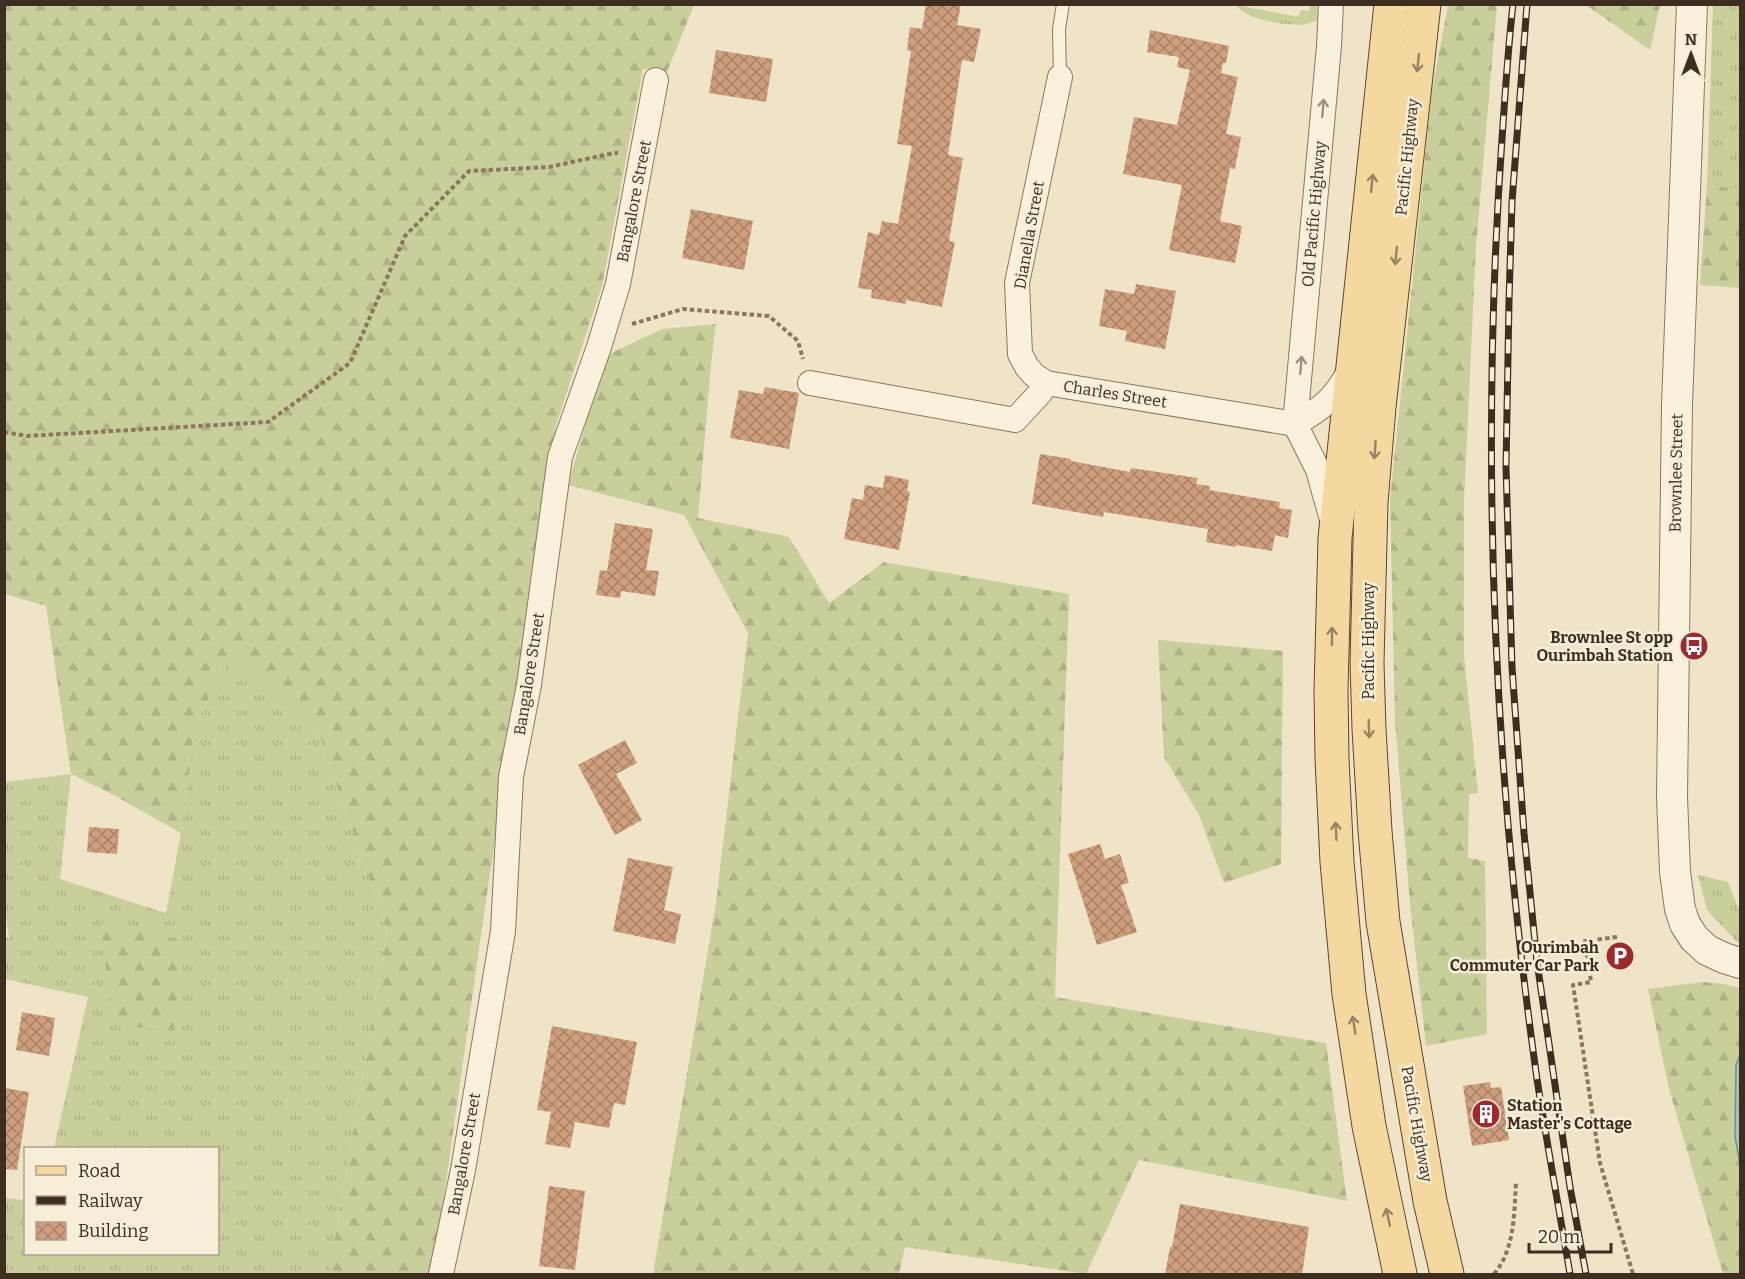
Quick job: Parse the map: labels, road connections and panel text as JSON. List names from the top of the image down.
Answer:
{
  "streets": {
    "main road": ["Pacific Highway"],
    "street": [
      "Bangalore Street",
      "Old Pacific Highway",
      "Dianella Street",
      "Charles Street",
      "Brownlee Street"
    ]
  },
  "crossings": [
    ["Old Pacific Highway", "Charles Street"],
    ["Dianella Street", "Charles Street"]
  ],
  "one_way": ["Old Pacific Highway"],
  "places": {
    "bus stop": ["Brownlee St opp Ourimbah Station"],
    "parking": ["Ourimbah Commuter Car Park"],
    "building": ["Station Master's Cottage"]
  },
  "legend": ["Road", "Railway", "Building"],
  "scale_bar": "20 m",
  "north": "top"
}
